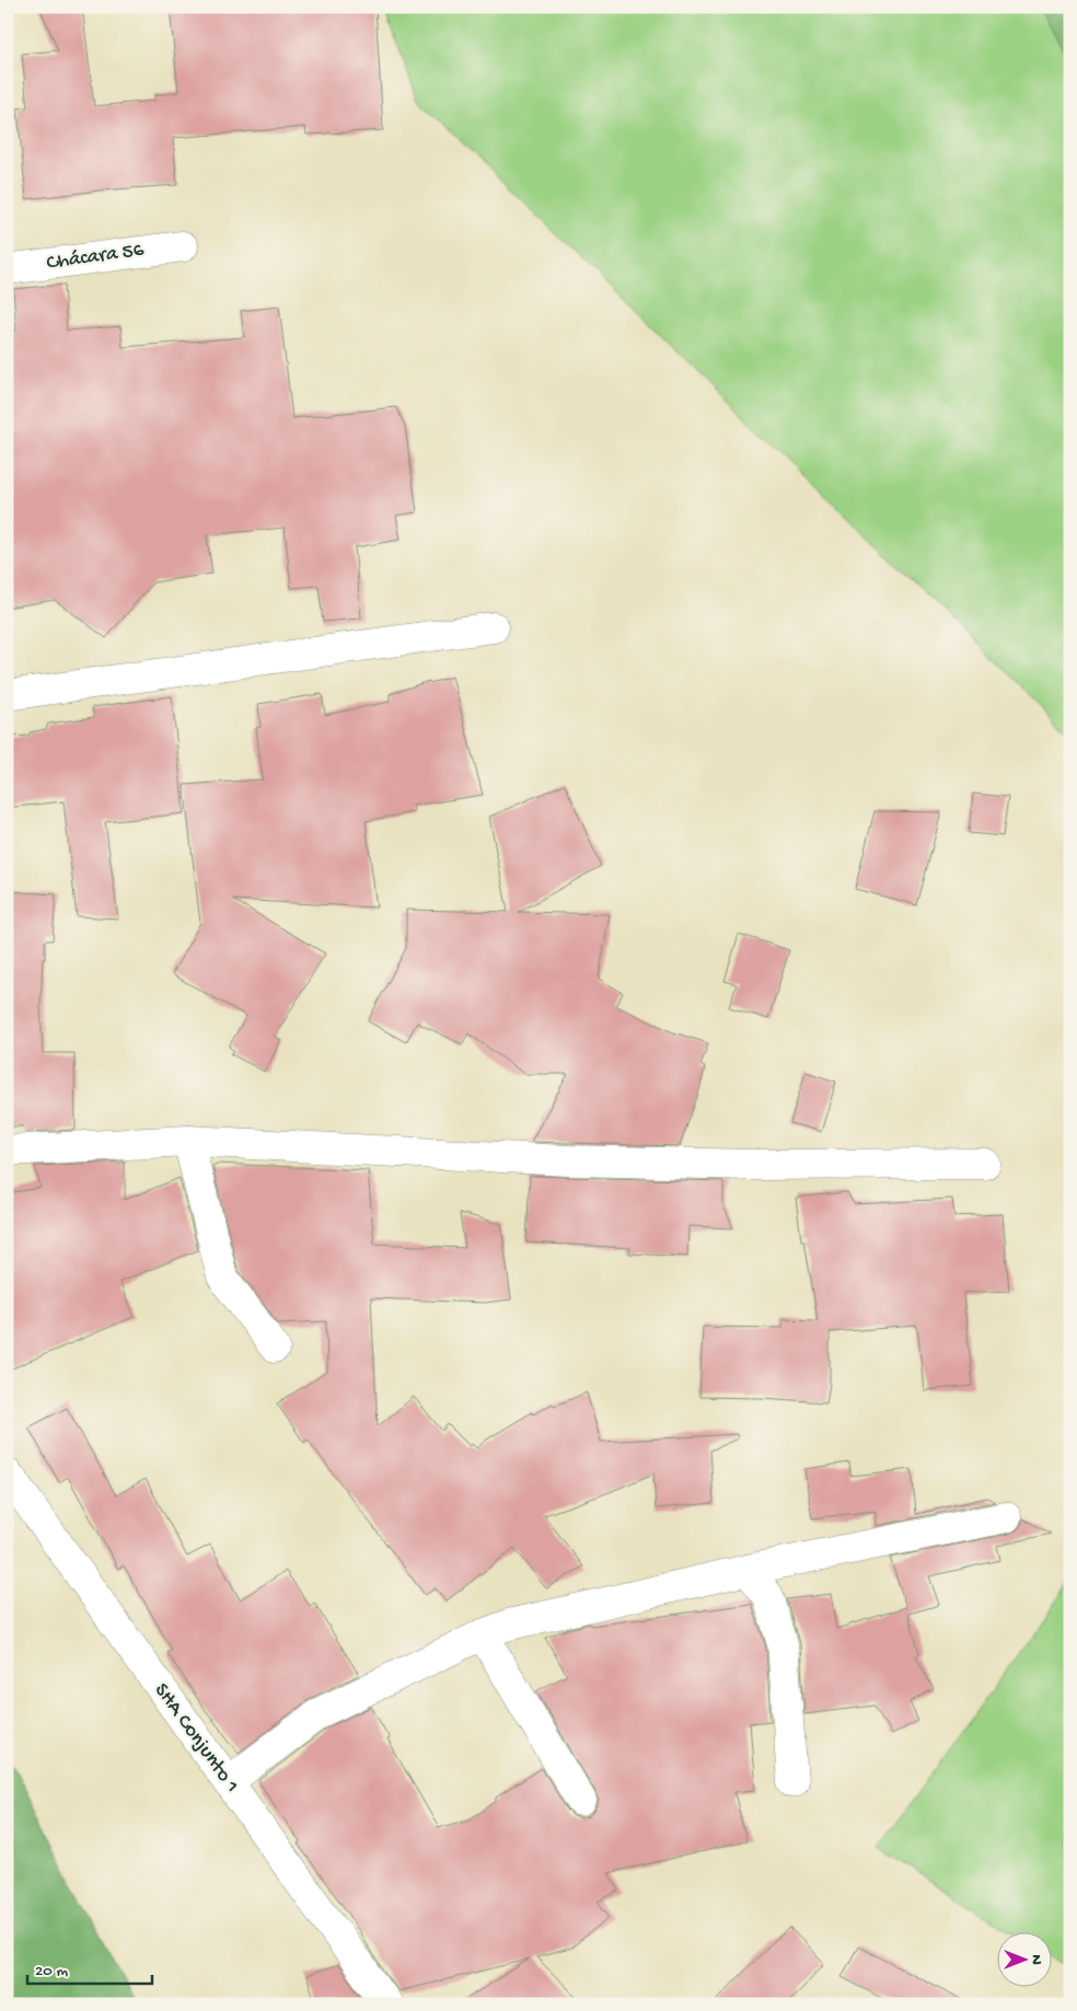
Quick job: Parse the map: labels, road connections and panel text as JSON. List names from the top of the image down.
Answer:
{
  "streets": {
    "street": ["Chácara 56", "SHA Conjunto 1"]
  },
  "scale_bar": "20 m",
  "north": "right"
}
